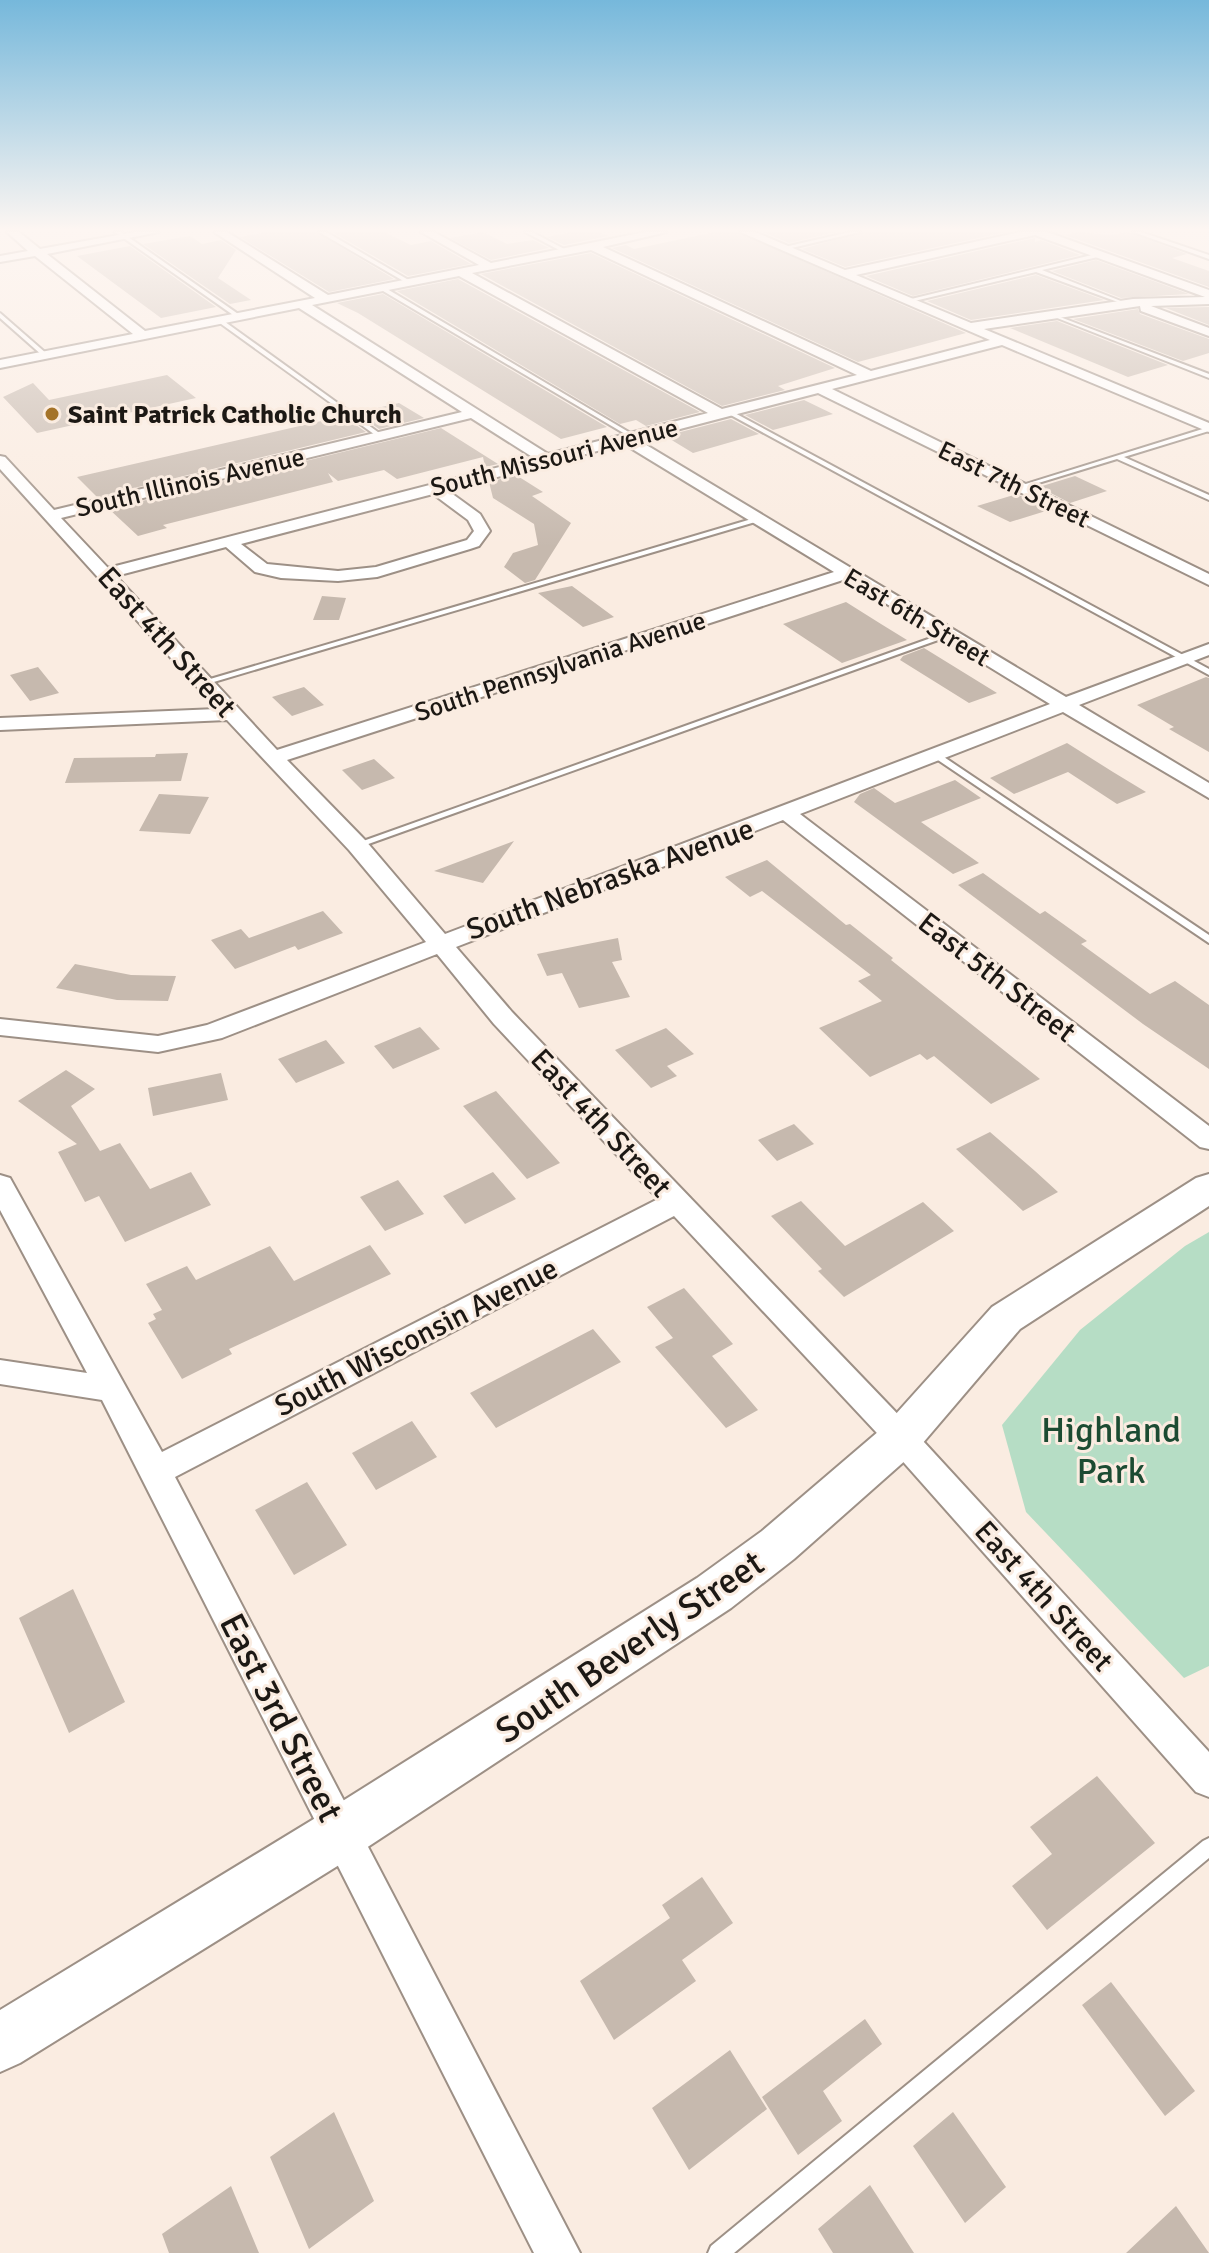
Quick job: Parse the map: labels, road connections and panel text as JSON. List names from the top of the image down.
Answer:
{
  "streets": {
    "main road": ["South Beverly Street"],
    "street": [
      "South Missouri Avenue",
      "South Illinois Avenue",
      "East 7th Street",
      "East 6th Street",
      "East 4th Street",
      "South Pennsylvania Avenue",
      "South Nebraska Avenue",
      "East 5th Street",
      "South Wisconsin Avenue",
      "East 3rd Street"
    ]
  },
  "crossings": [
    ["South Missouri Avenue", "East 7th Street"],
    ["South Missouri Avenue", "East 6th Street"],
    ["South Missouri Avenue", "East 4th Street"],
    ["South Illinois Avenue", "East 4th Street"],
    ["East 6th Street", "South Pennsylvania Avenue"],
    ["East 6th Street", "South Nebraska Avenue"],
    ["East 4th Street", "South Pennsylvania Avenue"],
    ["East 4th Street", "South Nebraska Avenue"],
    ["East 4th Street", "South Wisconsin Avenue"],
    ["East 4th Street", "South Beverly Street"],
    ["South Nebraska Avenue", "East 5th Street"],
    ["South Wisconsin Avenue", "East 3rd Street"],
    ["South Beverly Street", "East 3rd Street"]
  ],
  "parks": ["Highland Park"],
  "places": ["Saint Patrick Catholic Church"]
}
